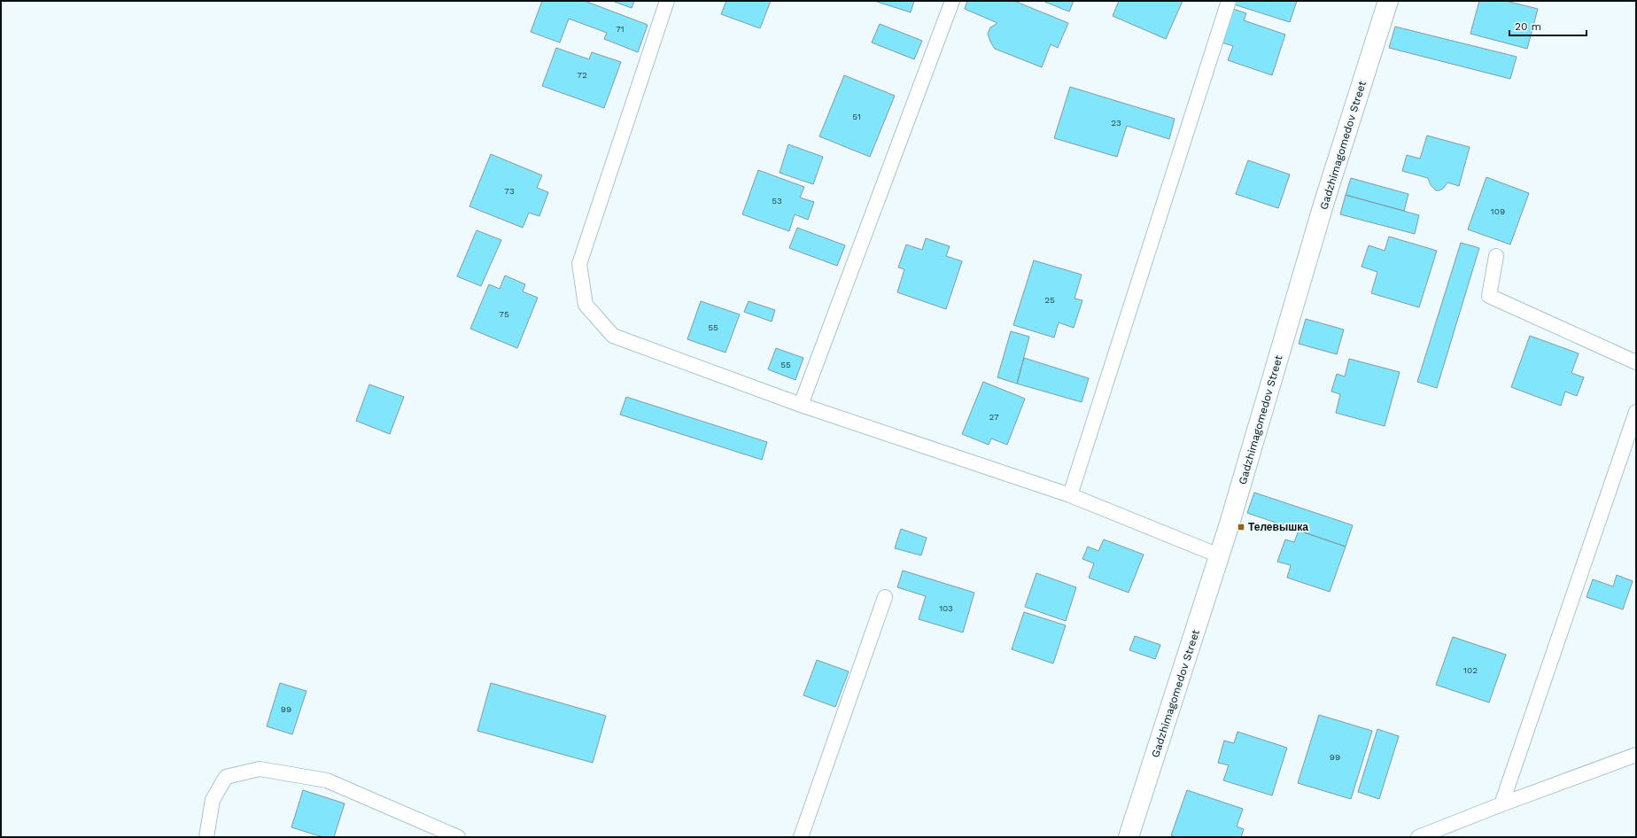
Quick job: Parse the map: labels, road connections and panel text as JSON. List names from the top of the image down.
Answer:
{
  "streets": {
    "street": ["Gadzhimagomedov Street"]
  },
  "places": {
    "transit": ["Телевышка"]
  },
  "house_numbers": [
    "71",
    "72",
    "51",
    "23",
    "73",
    "53",
    "109",
    "25",
    "75",
    "55",
    "55",
    "27",
    "103",
    "102",
    "99",
    "99"
  ],
  "scale_bar": "20 m"
}
